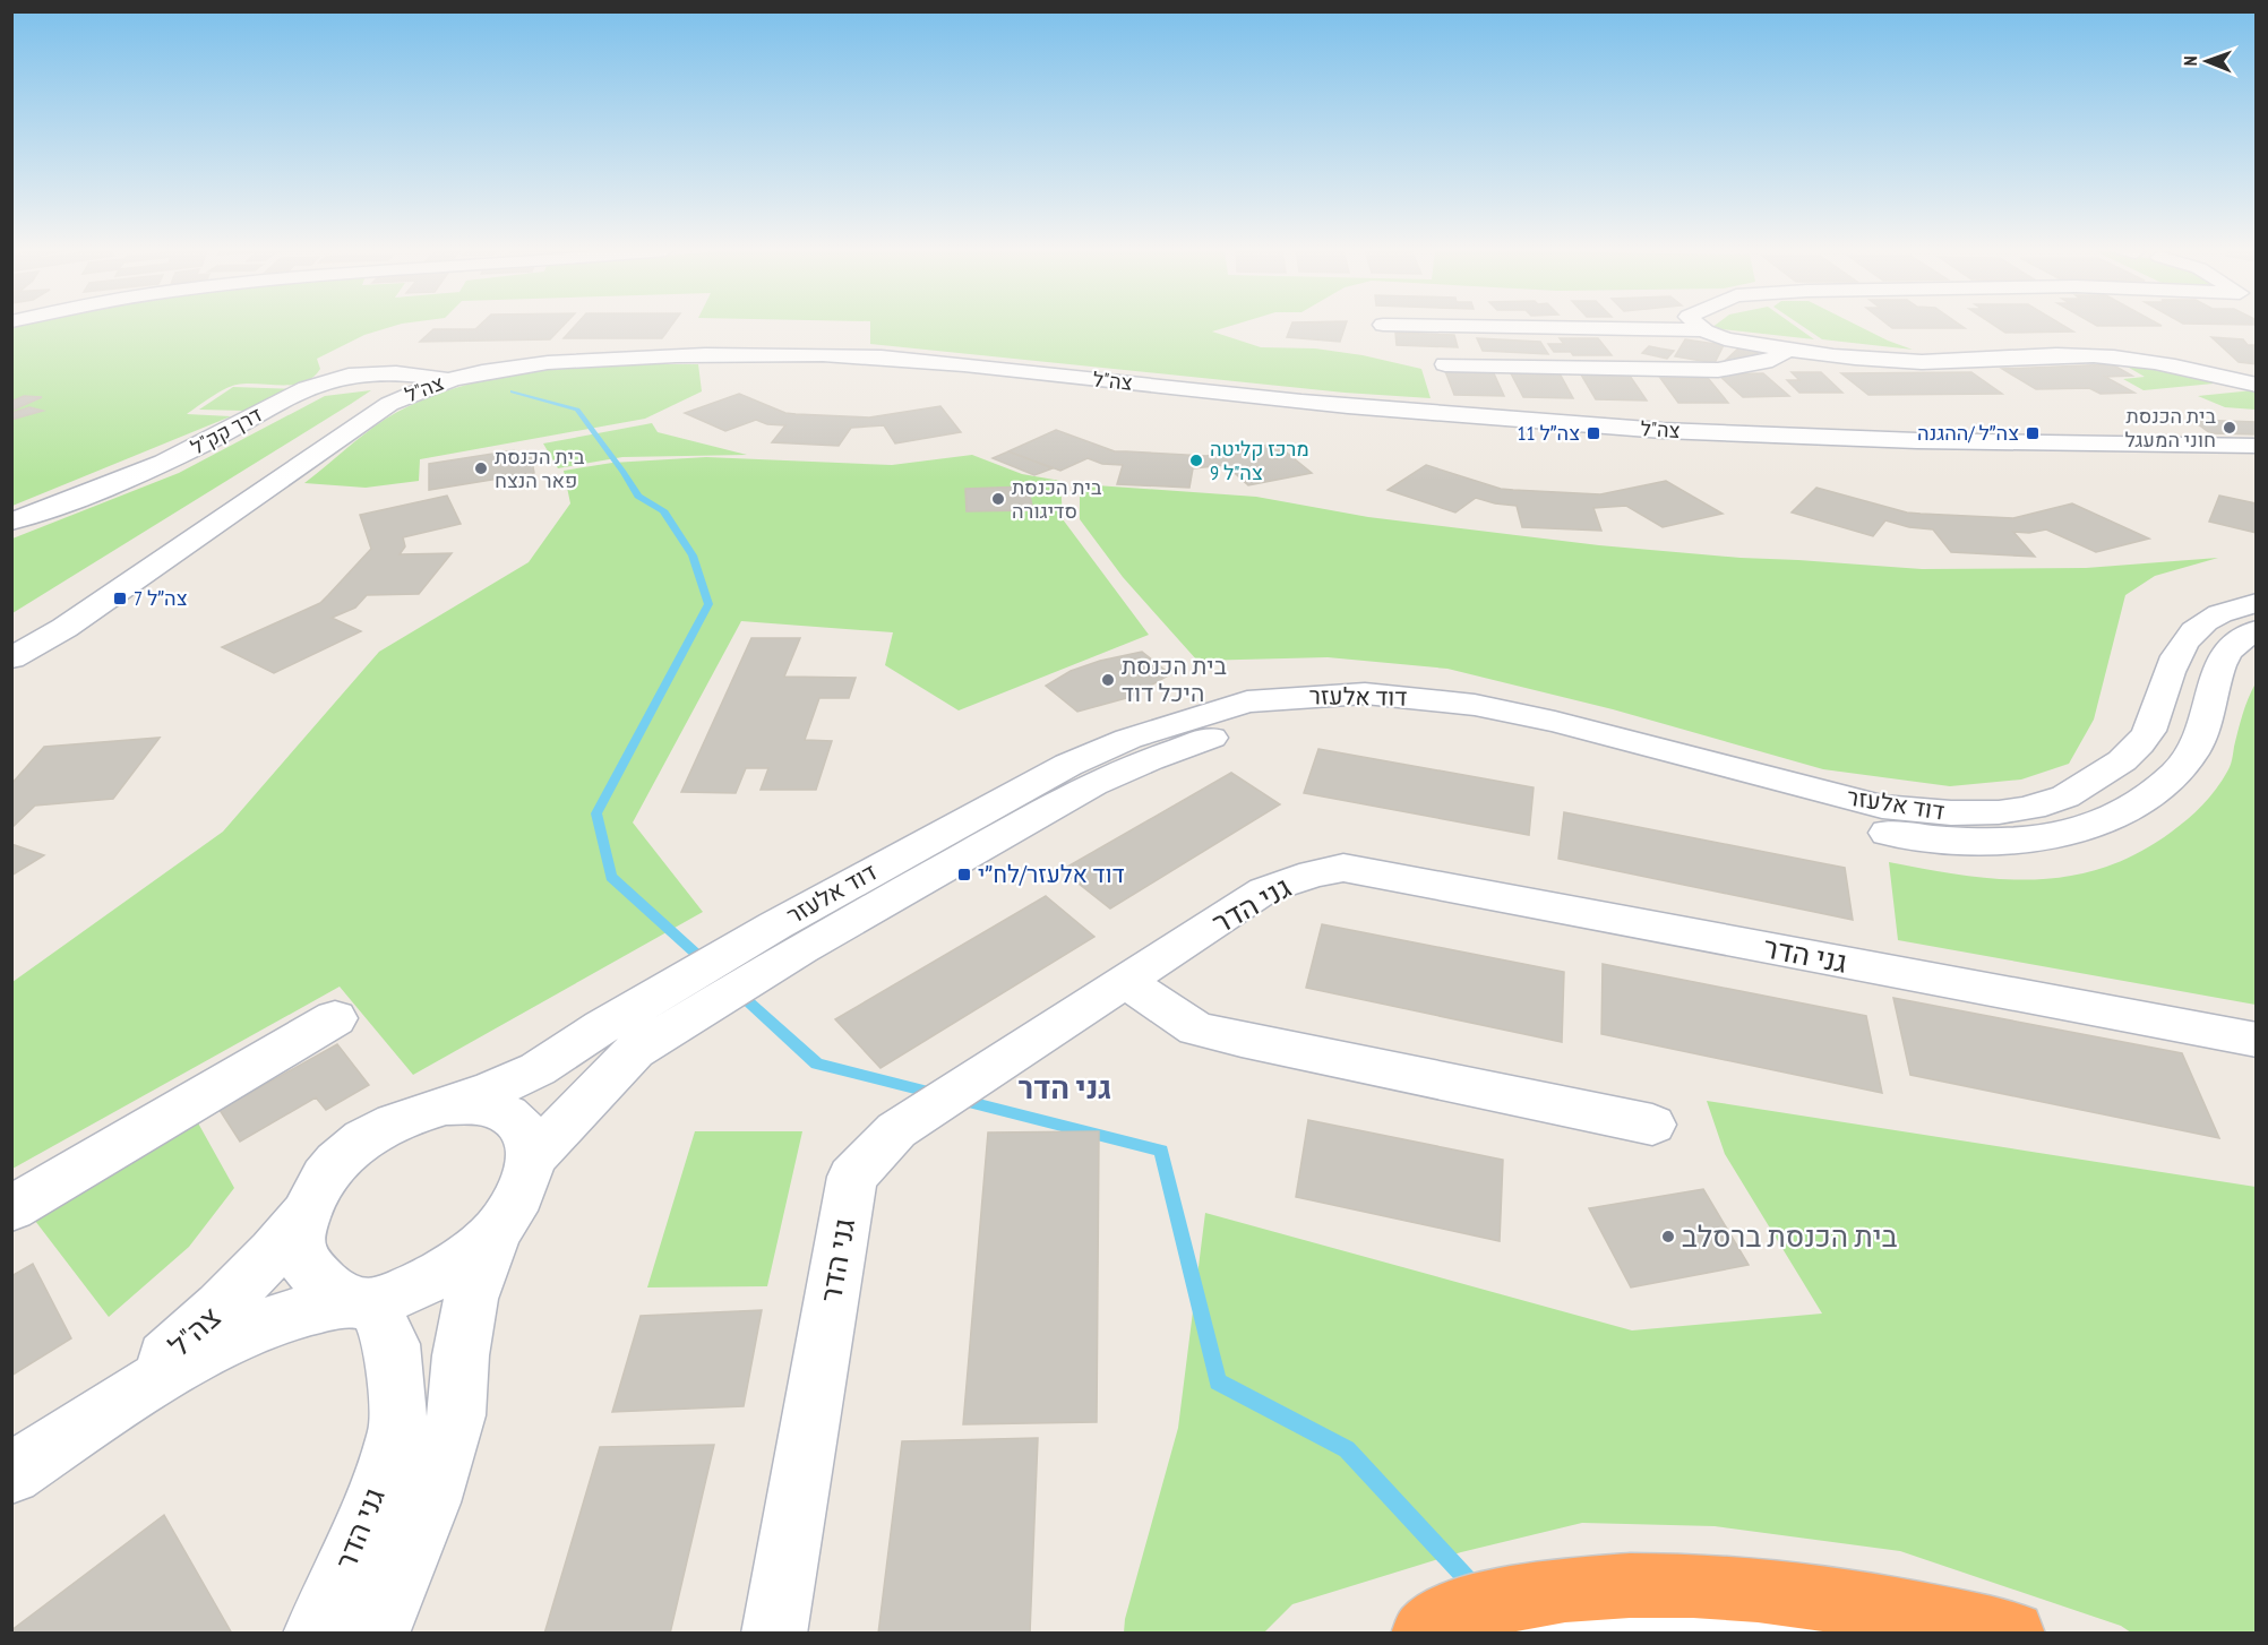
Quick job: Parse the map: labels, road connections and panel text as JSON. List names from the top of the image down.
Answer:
{
  "streets": {
    "street": [
      "צה\"ל",
      "דרך קק\"ל",
      "דוד אלעזר",
      "גני הדר"
    ]
  },
  "crossings": [
    ["צה\"ל", "דרך קק\"ל"],
    ["צה\"ל", "דוד אלעזר"],
    ["צה\"ל", "גני הדר"],
    ["דוד אלעזר", "גני הדר"]
  ],
  "districts": ["גני הדר"],
  "places": {
    "other": [
      "בית הכנסת חוני המעגל",
      "מרכז קליטה צה\"ל 9",
      "בית הכנסת פאר הנצח",
      "בית הכנסת סדיגורה",
      "בית הכנסת היכל דוד",
      "בית הכנסת ברסלב"
    ],
    "transit": [
      "צה״ל 11",
      "צה״ל /ההגנה",
      "צה״ל 7",
      "דוד אלעזר/לח״י"
    ]
  },
  "north": "left"
}
